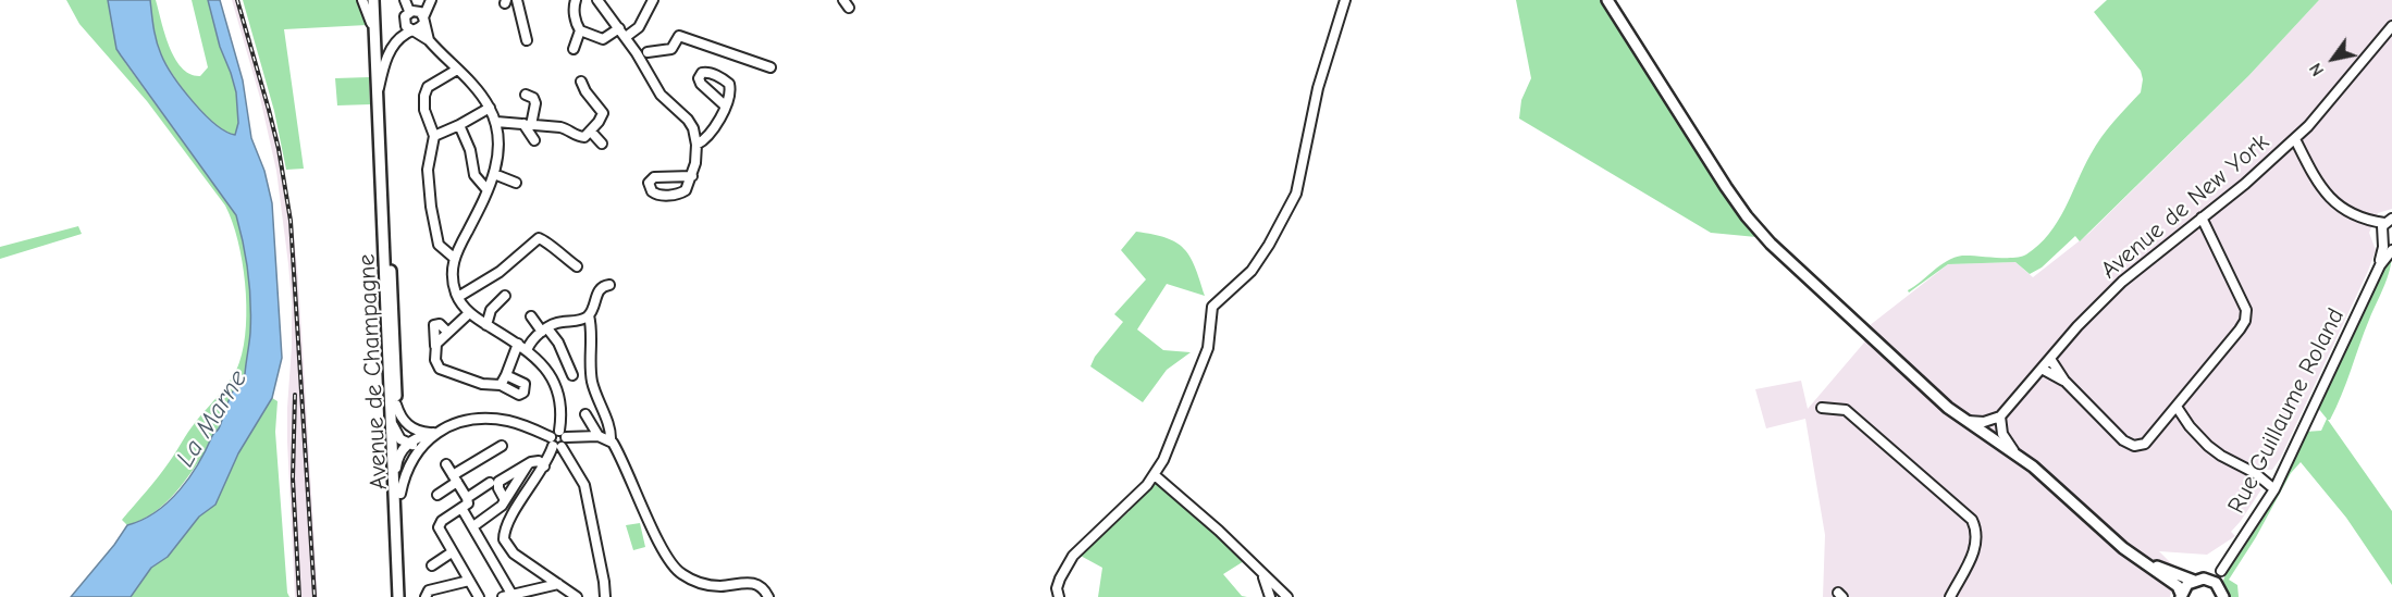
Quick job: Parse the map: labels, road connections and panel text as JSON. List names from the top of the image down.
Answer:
{
  "streets": {
    "main road": ["Avenue de Champagne"],
    "street": ["Avenue de New York", "Rue Guillaume Roland"]
  },
  "water": ["La Marne"],
  "north": "bottom left"
}
